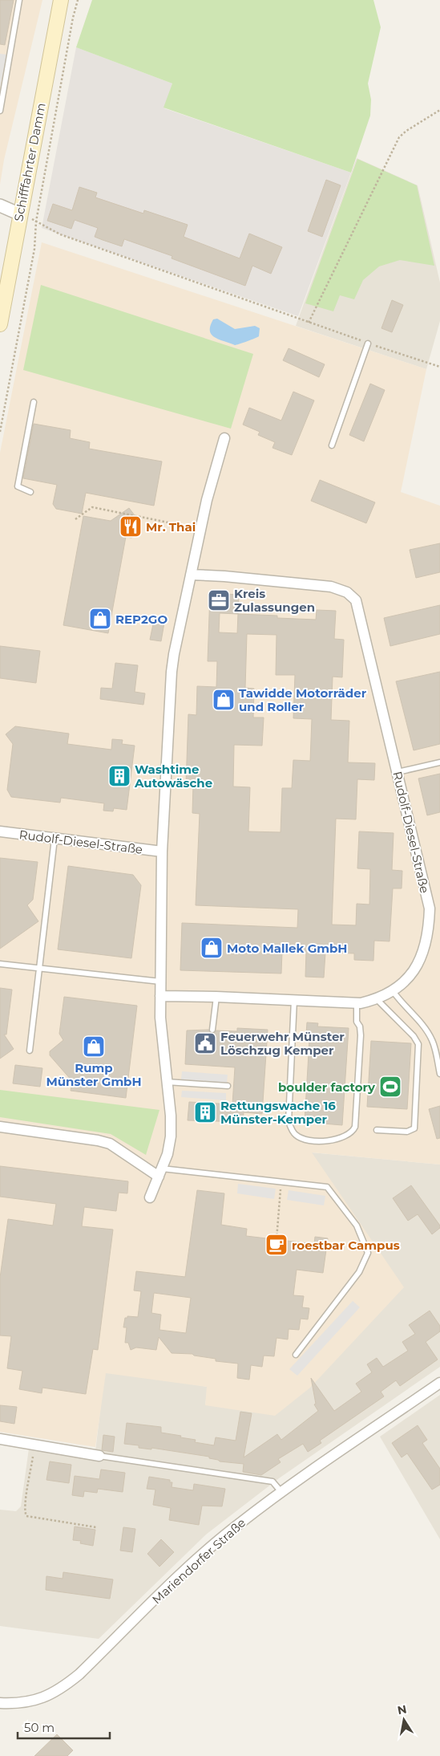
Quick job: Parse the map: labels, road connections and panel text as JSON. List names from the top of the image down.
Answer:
{
  "streets": {
    "main road": ["Schifffahrter Damm"],
    "street": ["Rudolf-Diesel-Straße", "Mariendorfer Straße"]
  },
  "places": {
    "restaurant": ["Mr. Thai"],
    "office": ["Kreis Zulassungen"],
    "shop": [
      "REP2GO",
      "Tawidde Motorräder und Roller",
      "Moto Mallek GmbH",
      "Rump Münster GmbH"
    ],
    "building": ["Washtime Autowäsche", "Rettungswache 16 Münster-Kemper"],
    "public building": ["Feuerwehr Münster Löschzug Kemper"],
    "sports": ["boulder factory"],
    "cafe": ["roestbar Campus"]
  },
  "scale_bar": "50 m",
  "north": "top"
}
